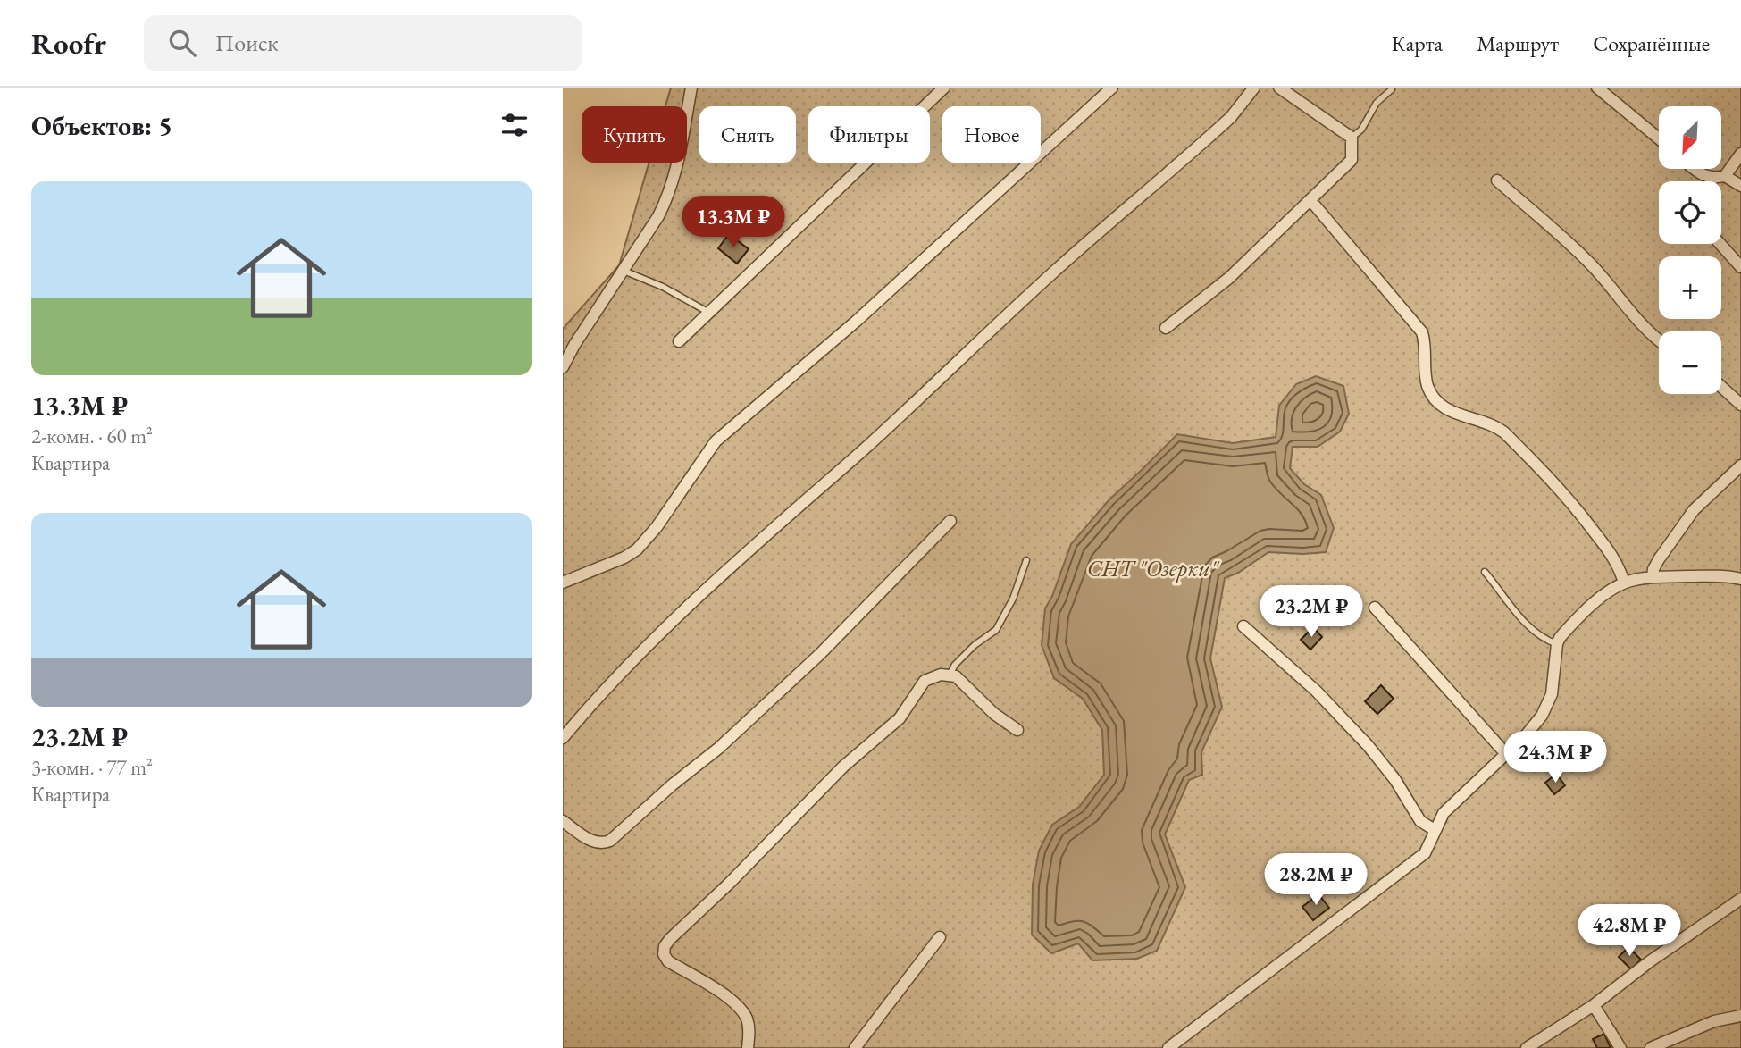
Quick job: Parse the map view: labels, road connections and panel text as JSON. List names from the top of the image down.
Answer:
{
  "parks": ["СНТ \"Озерки\""],
  "north": "bottom left",
  "page": {
    "header": "Roofr",
    "search": "Поиск",
    "nav": ["Карта", "Маршрут", "Сохранённые"],
    "heading": "Объектов: 5",
    "map_buttons": ["+", "−"],
    "chip": [
      "Купить",
      "Снять",
      "Фильтры",
      "Новое"
    ],
    "list": [
      {
        "name": "13.3M ₽",
        "note": "2-комн. · 60 m² · Квартира"
      },
      {
        "name": "23.2M ₽",
        "note": "3-комн. · 77 m² · Квартира"
      }
    ],
    "price": [
      "13.3M ₽",
      "23.2M ₽",
      "24.3M ₽",
      "28.2M ₽",
      "42.8M ₽"
    ]
  }
}
